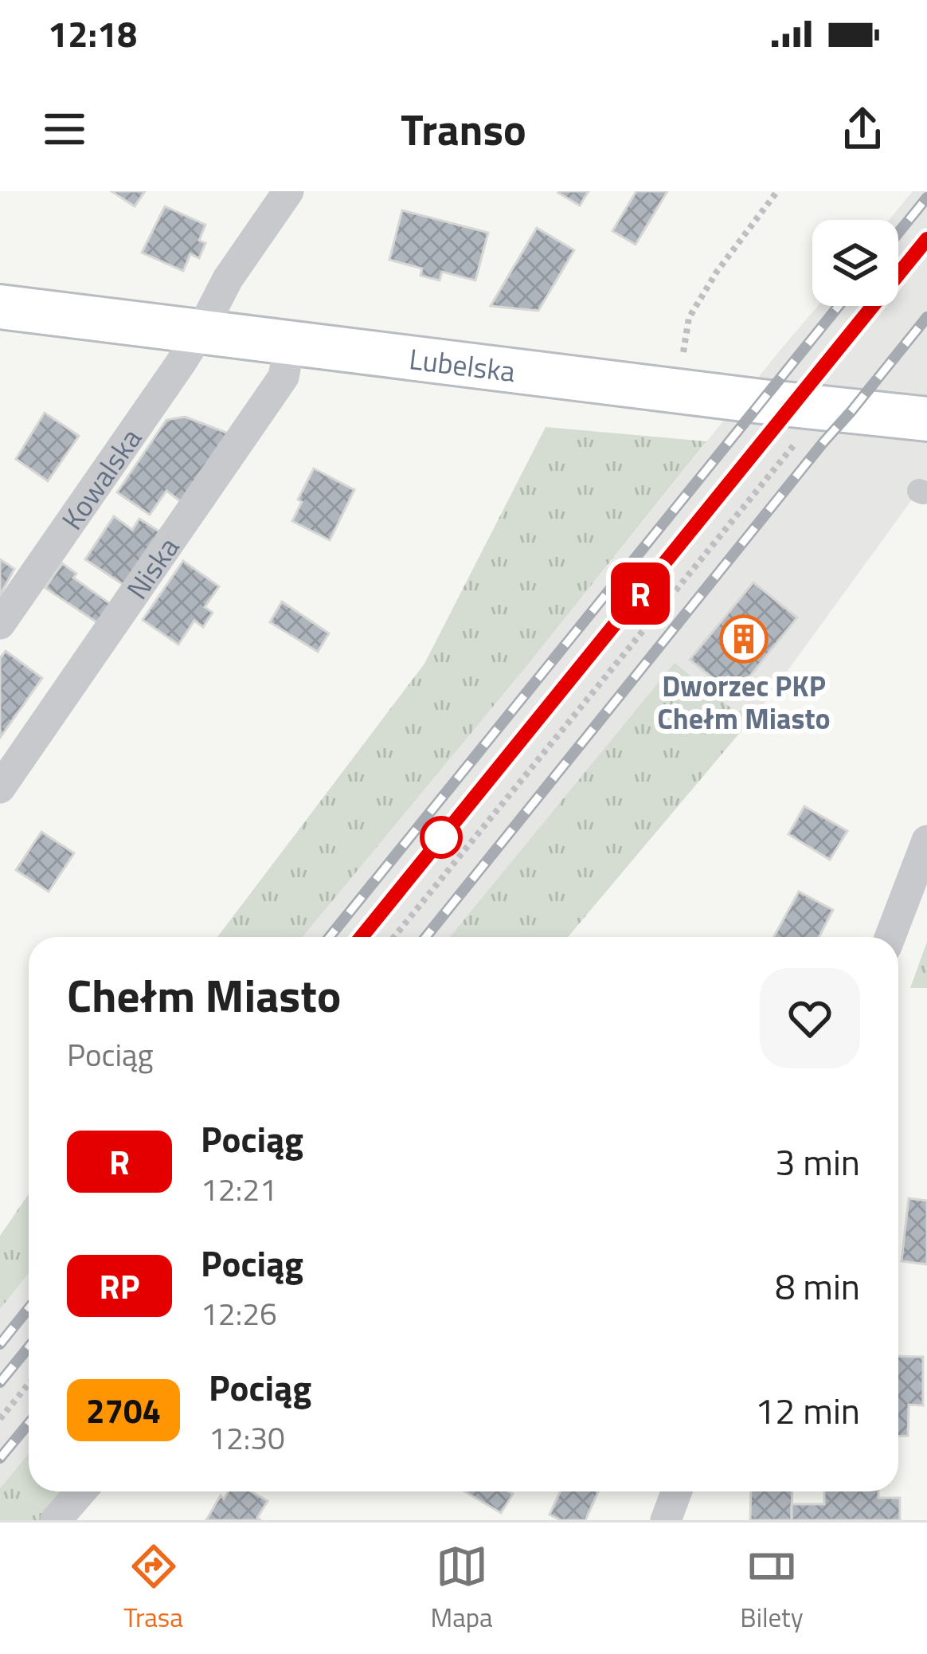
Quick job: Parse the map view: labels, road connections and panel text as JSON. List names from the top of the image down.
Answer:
{
  "streets": {
    "main road": ["Lubelska"],
    "street": ["Kowalska", "Niska"]
  },
  "crossings": [
    ["Lubelska", "Kowalska"],
    ["Lubelska", "Niska"]
  ],
  "places": {
    "building": ["Dworzec PKP Chełm Miasto"]
  },
  "page": {
    "status": "12:18",
    "header": "Transo",
    "on_map": "R",
    "heading": ["Chełm Miasto", "Pociąg"],
    "list": [
      {
        "mark": "R",
        "name": "Pociąg",
        "note": "12:21",
        "value": "3 min"
      },
      {
        "mark": "RP",
        "name": "Pociąg",
        "note": "12:26",
        "value": "8 min"
      },
      {
        "mark": "2704",
        "name": "Pociąg",
        "note": "12:30",
        "value": "12 min"
      }
    ],
    "tabs": ["Trasa", "Mapa", "Bilety"]
  }
}
